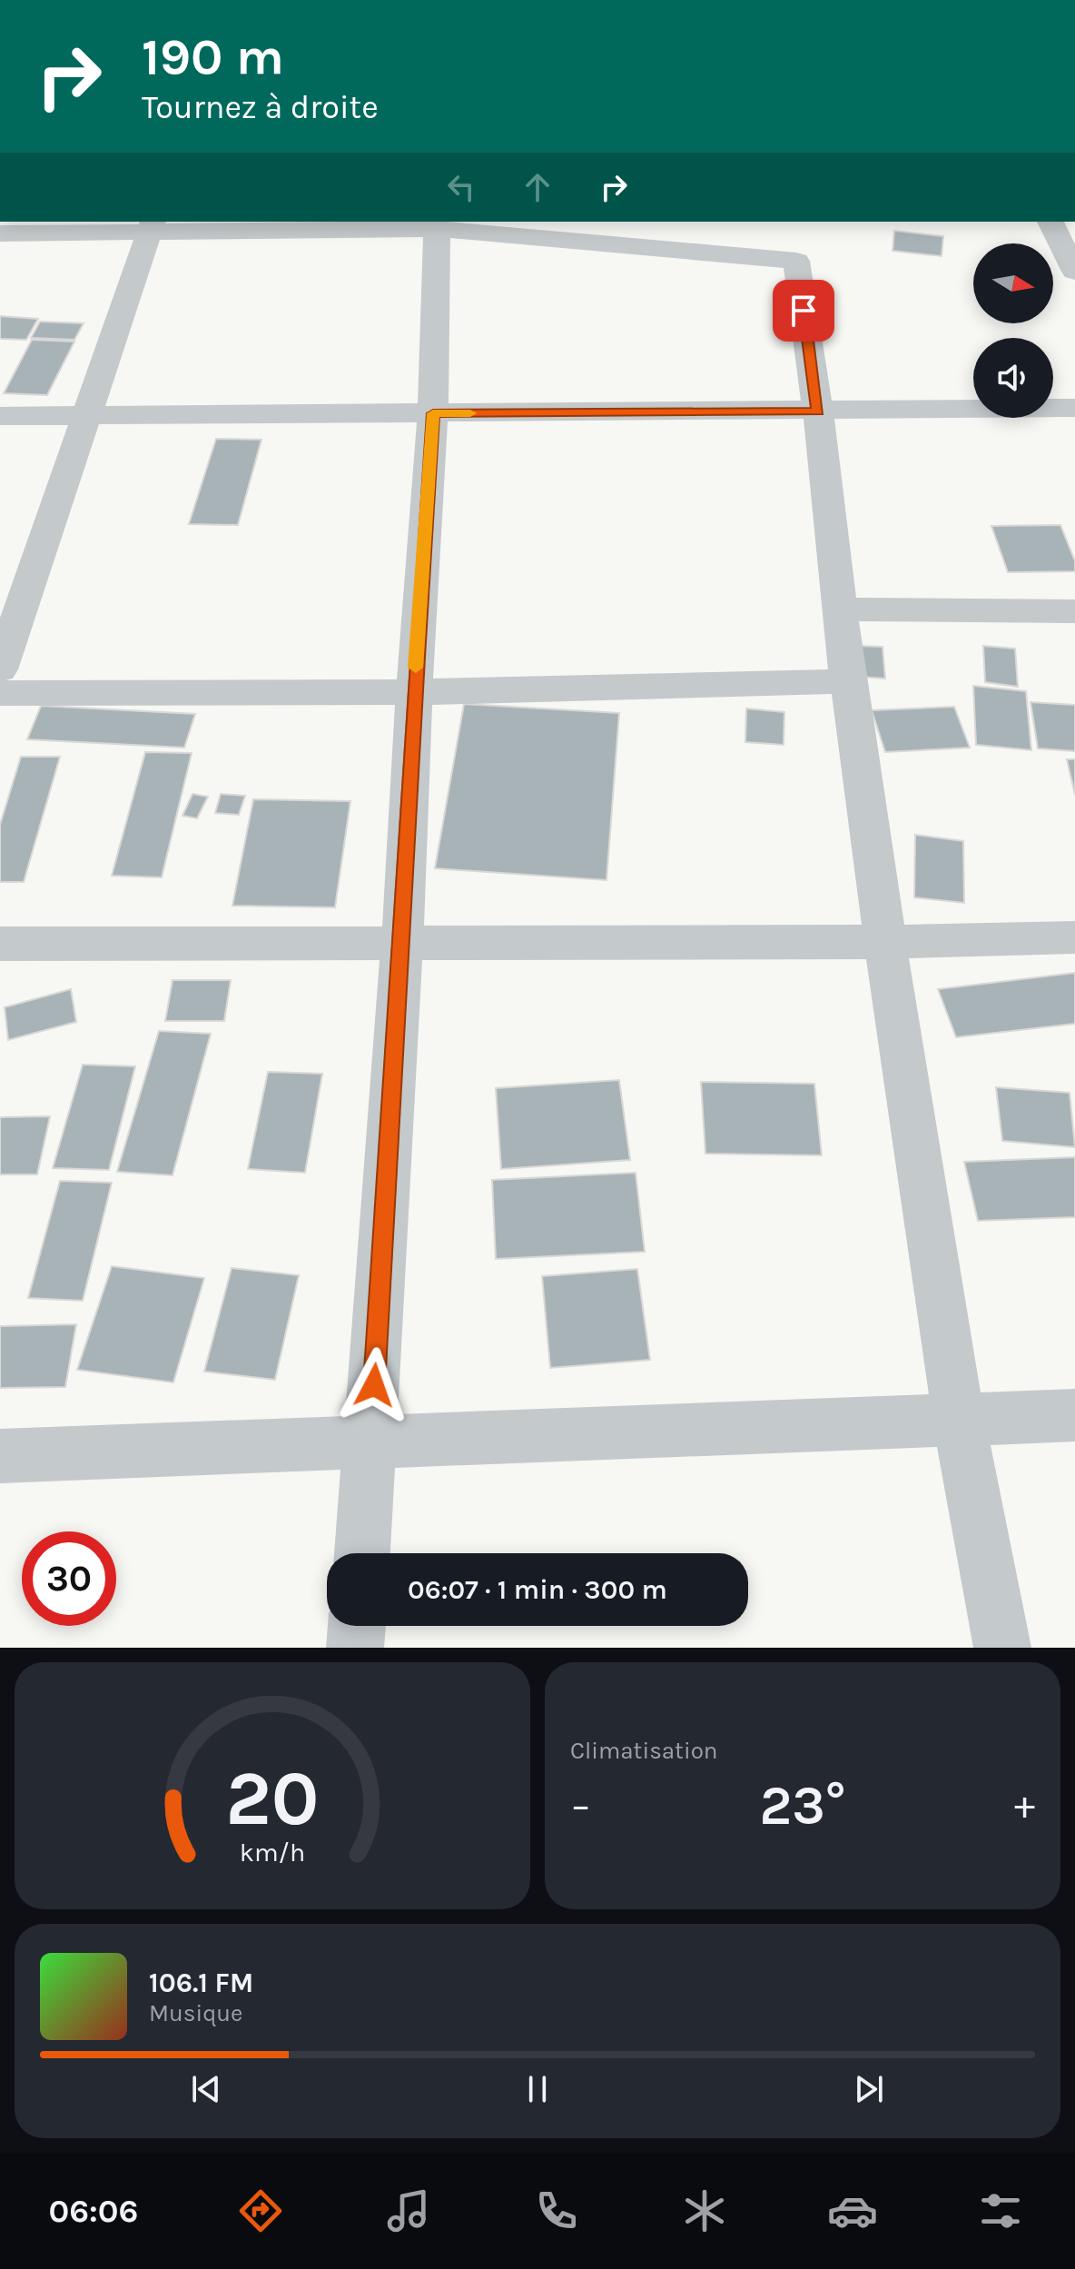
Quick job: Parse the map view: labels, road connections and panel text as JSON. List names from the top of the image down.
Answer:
{
  "north": "right",
  "page": {
    "turn": ["190 m", "Tournez à droite"],
    "limit": "30",
    "trip": "06:07 · 1 min · 300 m",
    "tile": "Climatisation",
    "heat": ["−", "23°", "+"],
    "song": ["106.1 FM", "Musique"],
    "tabs": "06:06",
    "gauge": ["20", "km/h"]
  }
}
